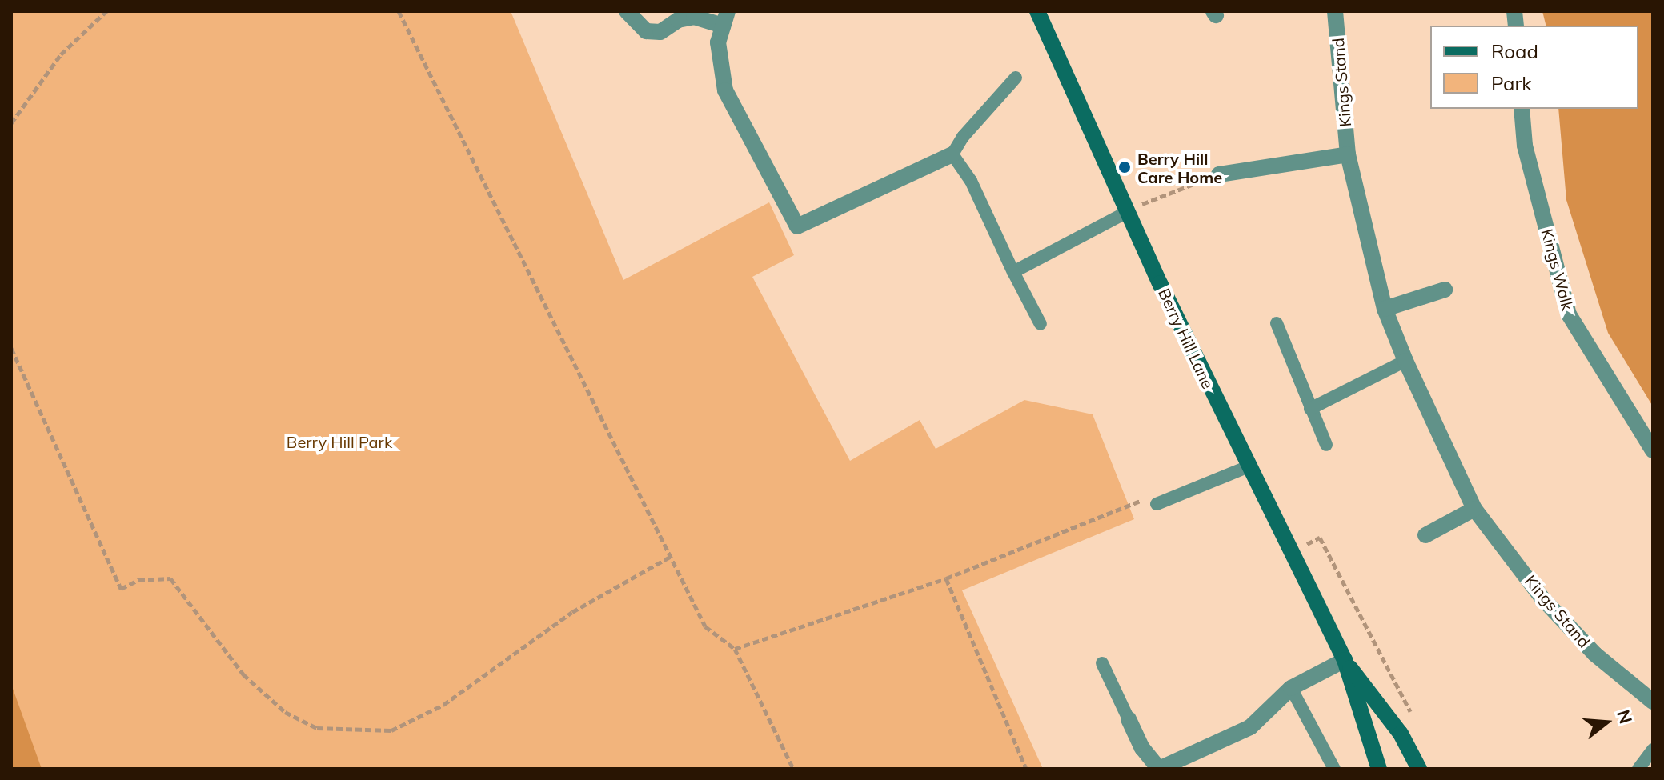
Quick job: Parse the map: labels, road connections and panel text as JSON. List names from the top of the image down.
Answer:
{
  "streets": {
    "street": ["Kings Stand", "Kings Walk", "Berry Hill Lane"]
  },
  "parks": ["Berry Hill Park"],
  "places": ["Berry Hill Care Home"],
  "legend": ["Road", "Park"],
  "north": "right"
}
